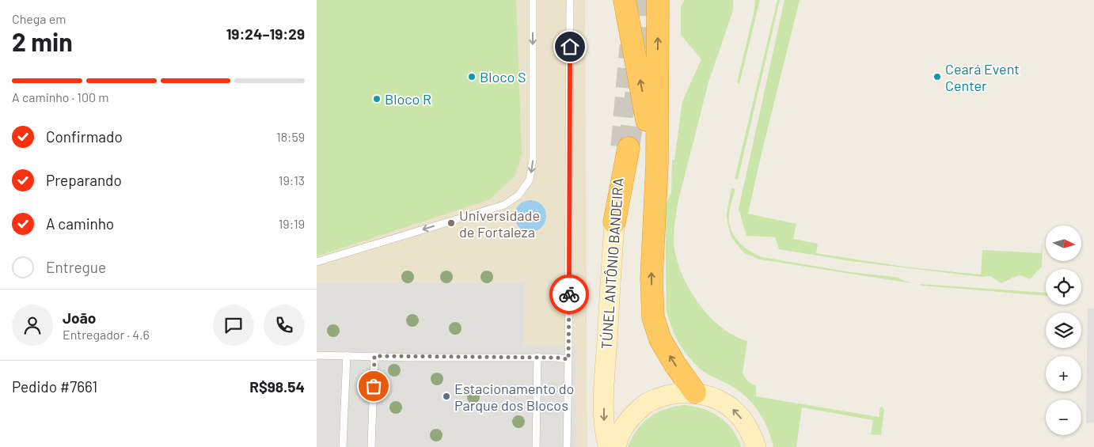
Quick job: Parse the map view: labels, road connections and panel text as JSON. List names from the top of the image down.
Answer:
{
  "streets": {
    "main road": ["TÚNEL ANTÔNIO BANDEIRA"]
  },
  "one_way": ["TÚNEL ANTÔNIO BANDEIRA"],
  "places": [
    "Bloco S",
    "Ceará Event Center",
    "Bloco R",
    "Universidade de Fortaleza",
    "Estacionamento do Parque dos Blocos"
  ],
  "north": "right",
  "page": {
    "heading": ["2 min", "Chega em", "19:24–19:29"],
    "panel": [
      "João",
      "Entregador · 4.6",
      "Pedido #7661",
      "R$98.54"
    ],
    "bar": "A caminho · 100 m",
    "list": [
      ["Confirmado", "18:59"],
      ["Preparando", "19:13"],
      ["A caminho", "19:19"],
      "Entregue"
    ],
    "map_buttons": ["+", "−"]
  }
}
